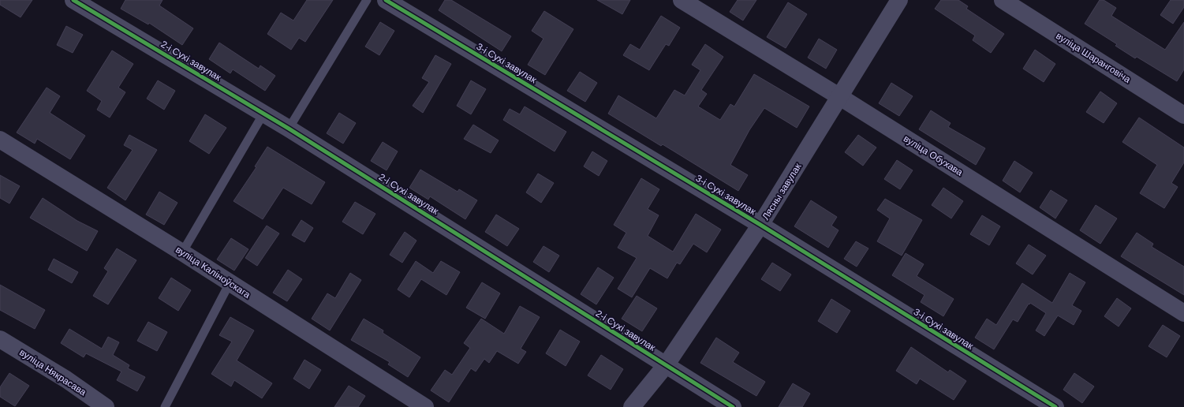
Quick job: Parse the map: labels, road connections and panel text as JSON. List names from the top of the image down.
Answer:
{
  "streets": {
    "street": [
      "вуліца Шаранговіча",
      "2-і Сухі завулак",
      "3-і Сухі завулак",
      "вуліца Обухава",
      "Лясны завулак",
      "вуліца Каліноўскага",
      "вуліца Някрасава"
    ]
  },
  "crossings": [
    ["2-і Сухі завулак", "Лясны завулак"],
    ["3-і Сухі завулак", "Лясны завулак"],
    ["вуліца Обухава", "Лясны завулак"]
  ]
}
